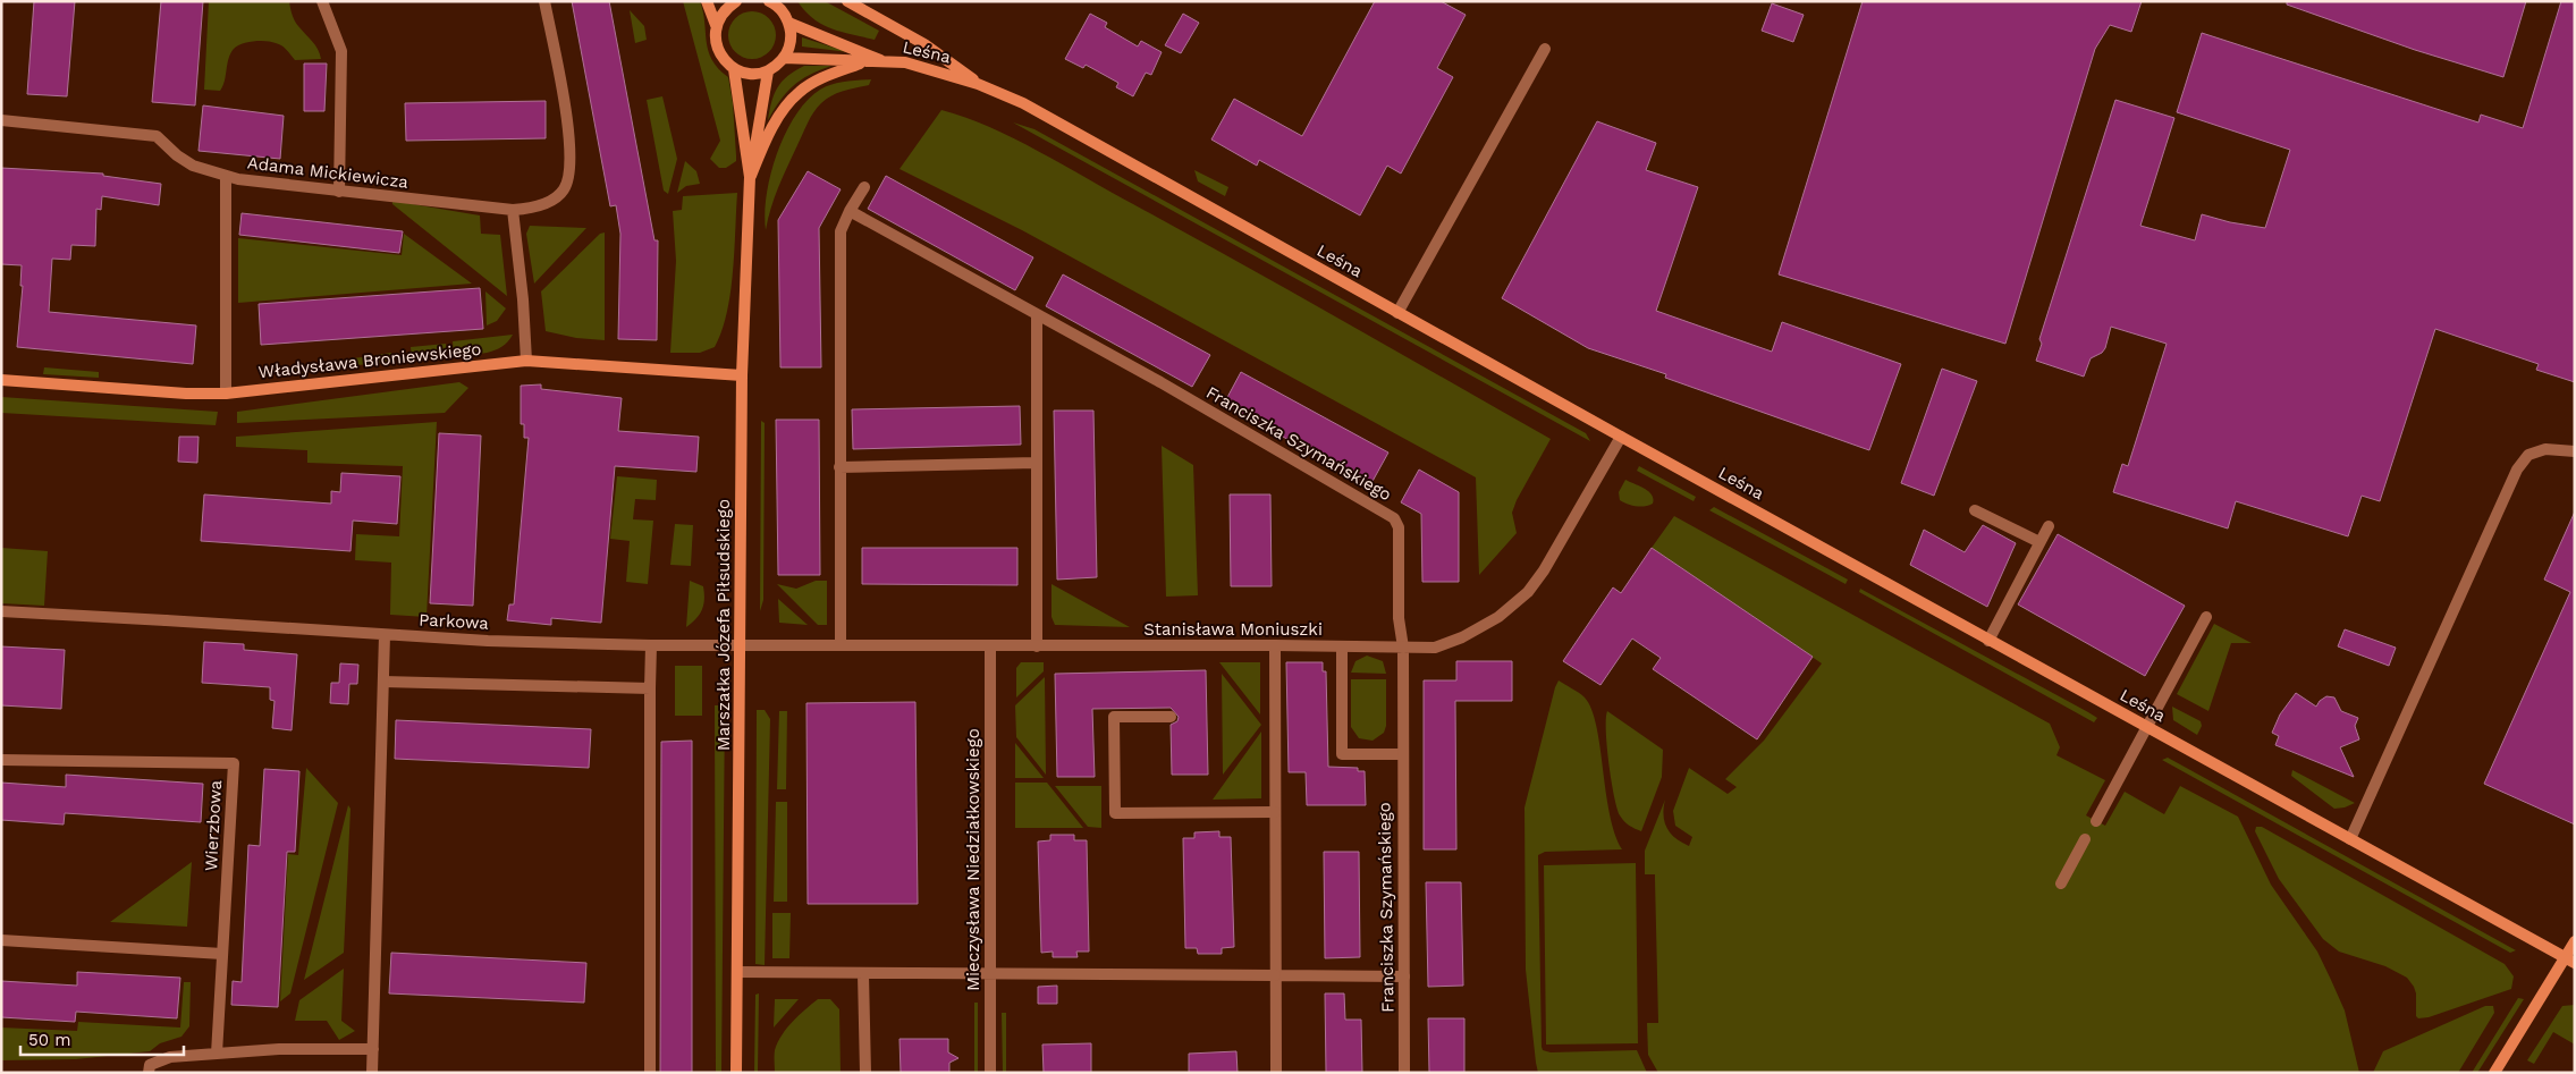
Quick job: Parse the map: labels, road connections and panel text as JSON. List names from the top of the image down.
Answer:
{
  "streets": {
    "street": [
      "Leśna",
      "Adama Mickiewicza",
      "Władysława Broniewskiego",
      "Franciszka Szymańskiego",
      "Parkowa",
      "Marszałka Józefa Piłsudskiego",
      "Stanisława Moniuszki",
      "Wierzbowa",
      "Mieczysława Niedziałkowskiego"
    ]
  },
  "crossings": [
    ["Leśna", "Stanisława Moniuszki"],
    ["Władysława Broniewskiego", "Marszałka Józefa Piłsudskiego"],
    ["Franciszka Szymańskiego", "Stanisława Moniuszki"],
    ["Parkowa", "Marszałka Józefa Piłsudskiego"],
    ["Parkowa", "Stanisława Moniuszki"],
    ["Marszałka Józefa Piłsudskiego", "Stanisława Moniuszki"],
    ["Stanisława Moniuszki", "Mieczysława Niedziałkowskiego"]
  ],
  "scale_bar": "50 m"
}
